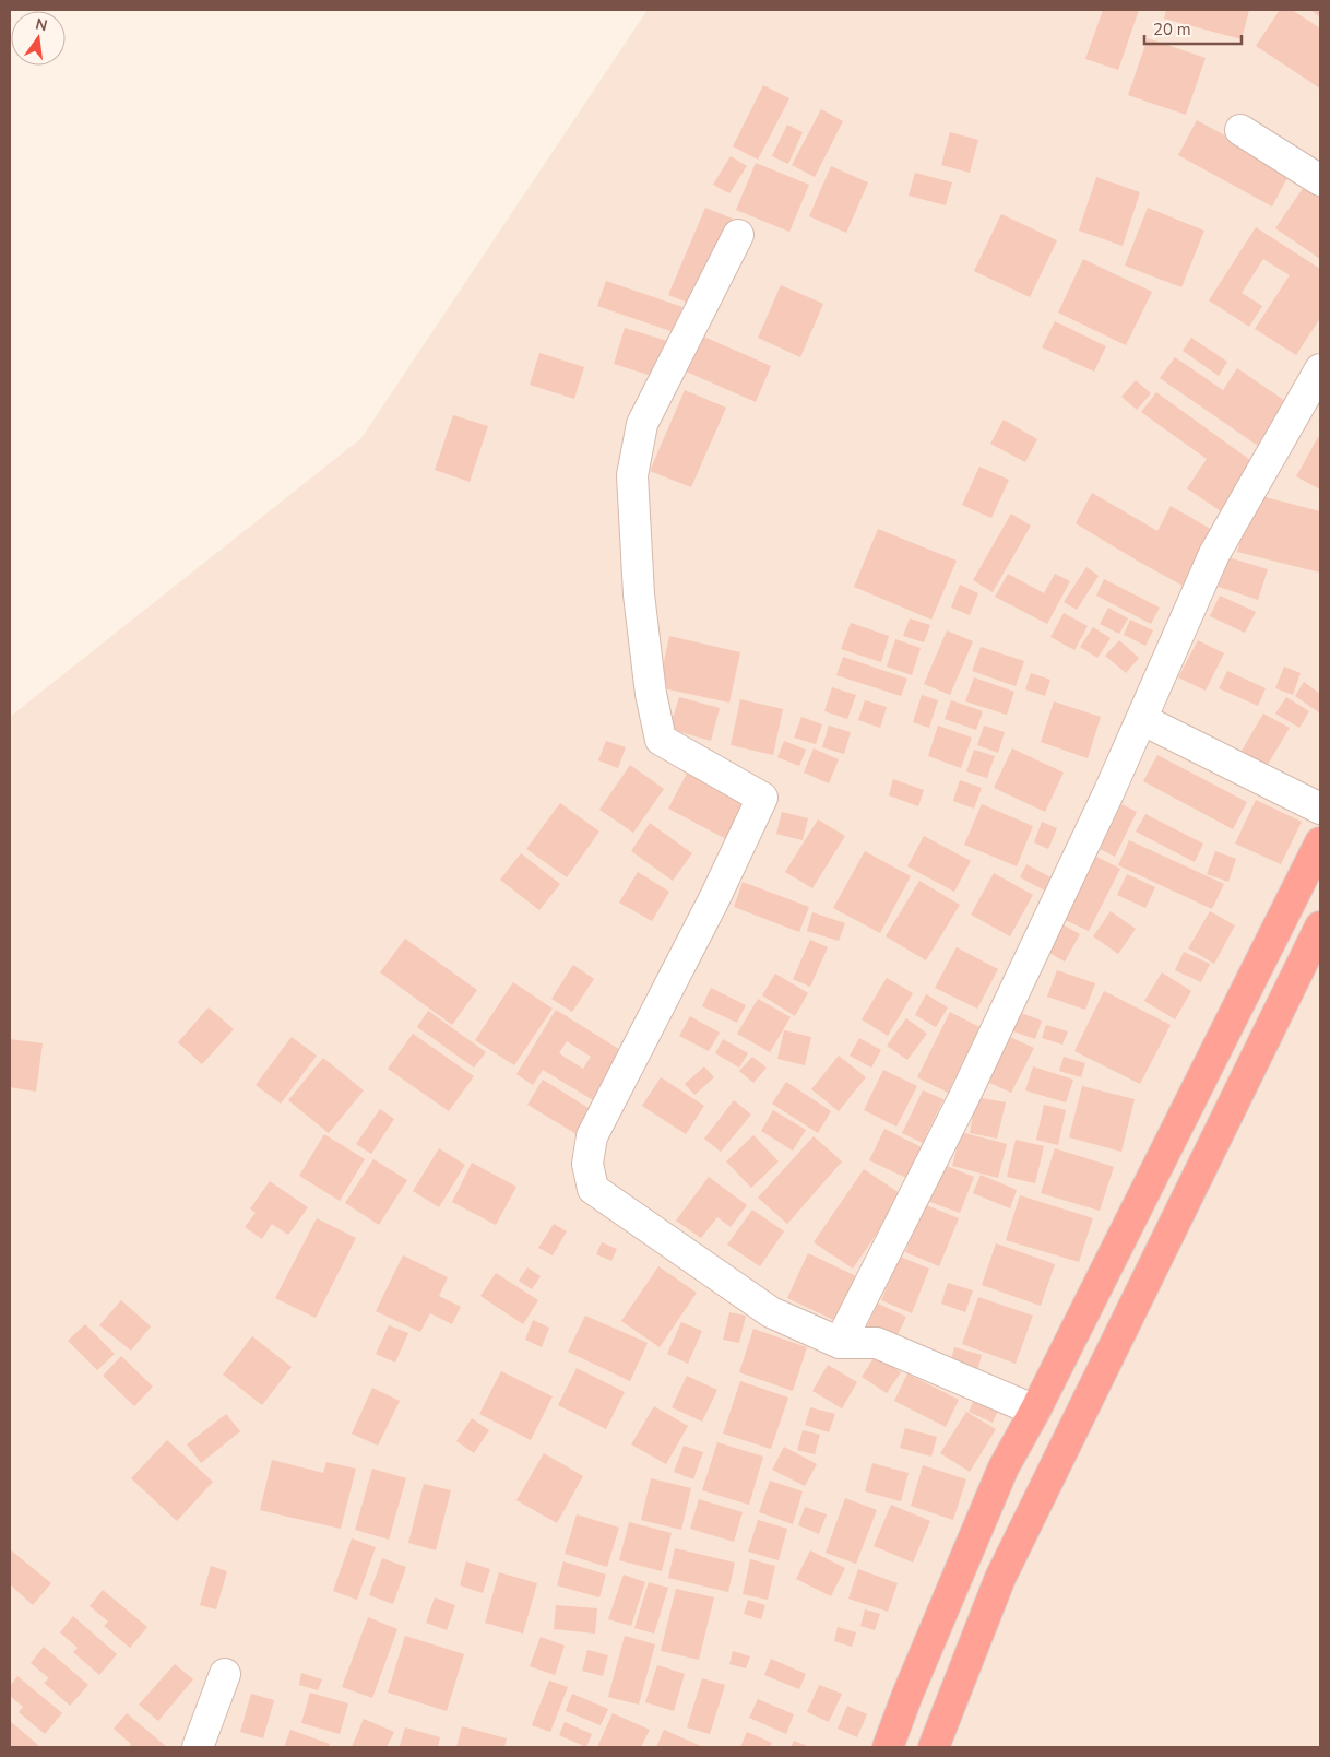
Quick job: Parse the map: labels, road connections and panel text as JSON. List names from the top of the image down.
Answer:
{
  "scale_bar": "20 m",
  "north": "top"
}
